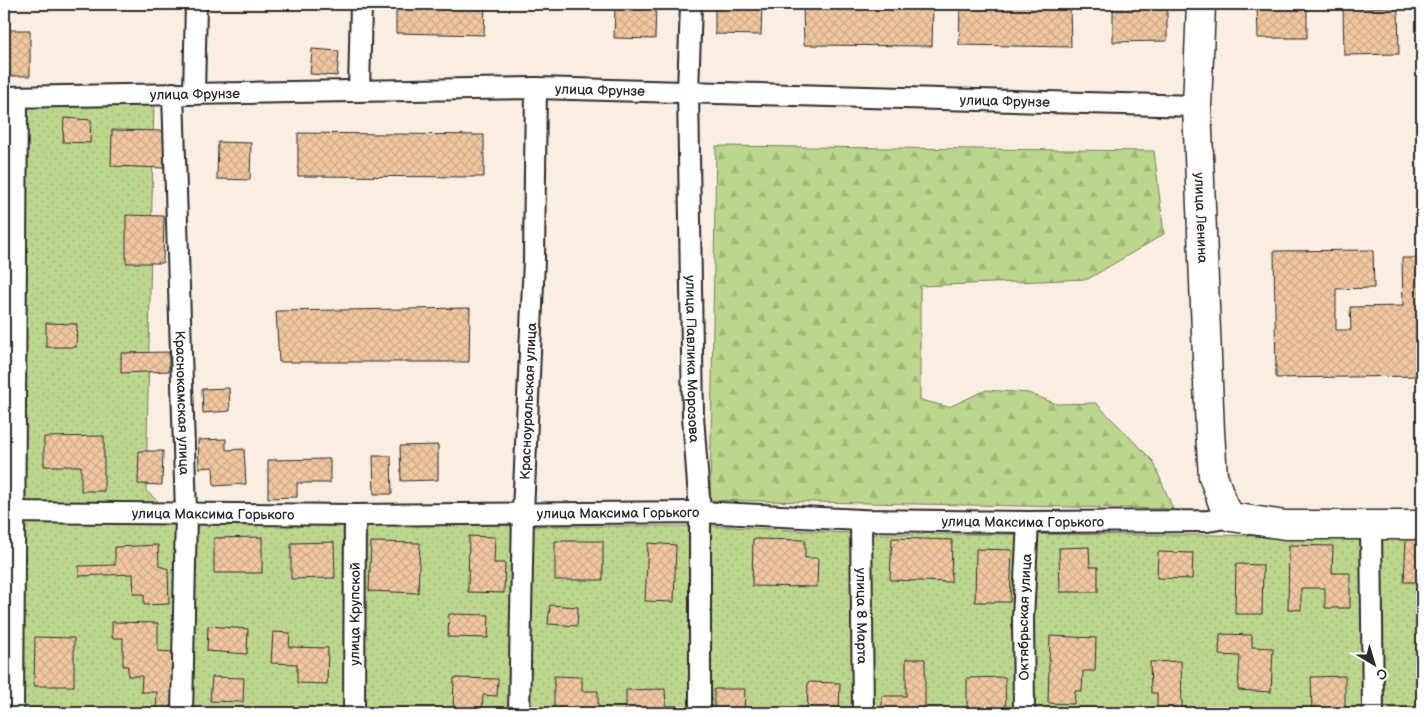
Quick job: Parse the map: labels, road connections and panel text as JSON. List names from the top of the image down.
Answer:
{
  "streets": {
    "street": [
      "улица Фрунзе",
      "улица Ленина",
      "улица Павлика Морозова",
      "Красноуральская улица",
      "Краснокамская улица",
      "улица Максима Горького",
      "улица Крупской",
      "улица 8 Марта",
      "Октябрьская улица"
    ]
  },
  "crossings": [
    ["улица Фрунзе", "улица Ленина"],
    ["улица Фрунзе", "улица Павлика Морозова"],
    ["улица Фрунзе", "Красноуральская улица"],
    ["улица Фрунзе", "Краснокамская улица"],
    ["улица Ленина", "улица Максима Горького"],
    ["улица Павлика Морозова", "улица Максима Горького"],
    ["Красноуральская улица", "улица Максима Горького"],
    ["Краснокамская улица", "улица Максима Горького"],
    ["улица Максима Горького", "улица Крупской"],
    ["улица Максима Горького", "улица 8 Марта"],
    ["улица Максима Горького", "Октябрьская улица"]
  ],
  "north": "bottom right"
}
